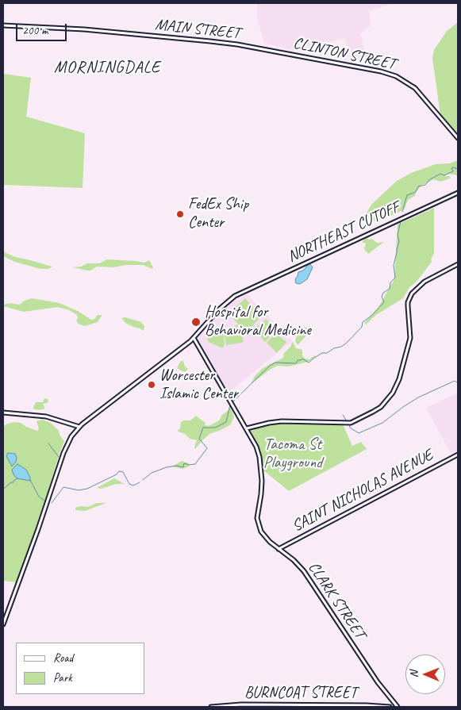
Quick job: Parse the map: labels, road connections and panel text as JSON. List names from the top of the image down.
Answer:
{
  "streets": {
    "main road": [
      "MAIN STREET",
      "CLINTON STREET",
      "NORTHEAST CUTOFF",
      "SAINT NICHOLAS AVENUE",
      "CLARK STREET",
      "BURNCOAT STREET"
    ]
  },
  "crossings": [
    ["MAIN STREET", "CLINTON STREET"],
    ["NORTHEAST CUTOFF", "CLARK STREET"],
    ["SAINT NICHOLAS AVENUE", "CLARK STREET"]
  ],
  "districts": ["MORNINGDALE"],
  "parks": ["Tacoma St Playground"],
  "places": ["FedEx Ship Center", "Hospital for Behavioral Medicine", "Worcester Islamic Center"],
  "legend": ["Road", "Park"],
  "scale_bar": "200 m",
  "north": "left"
}
